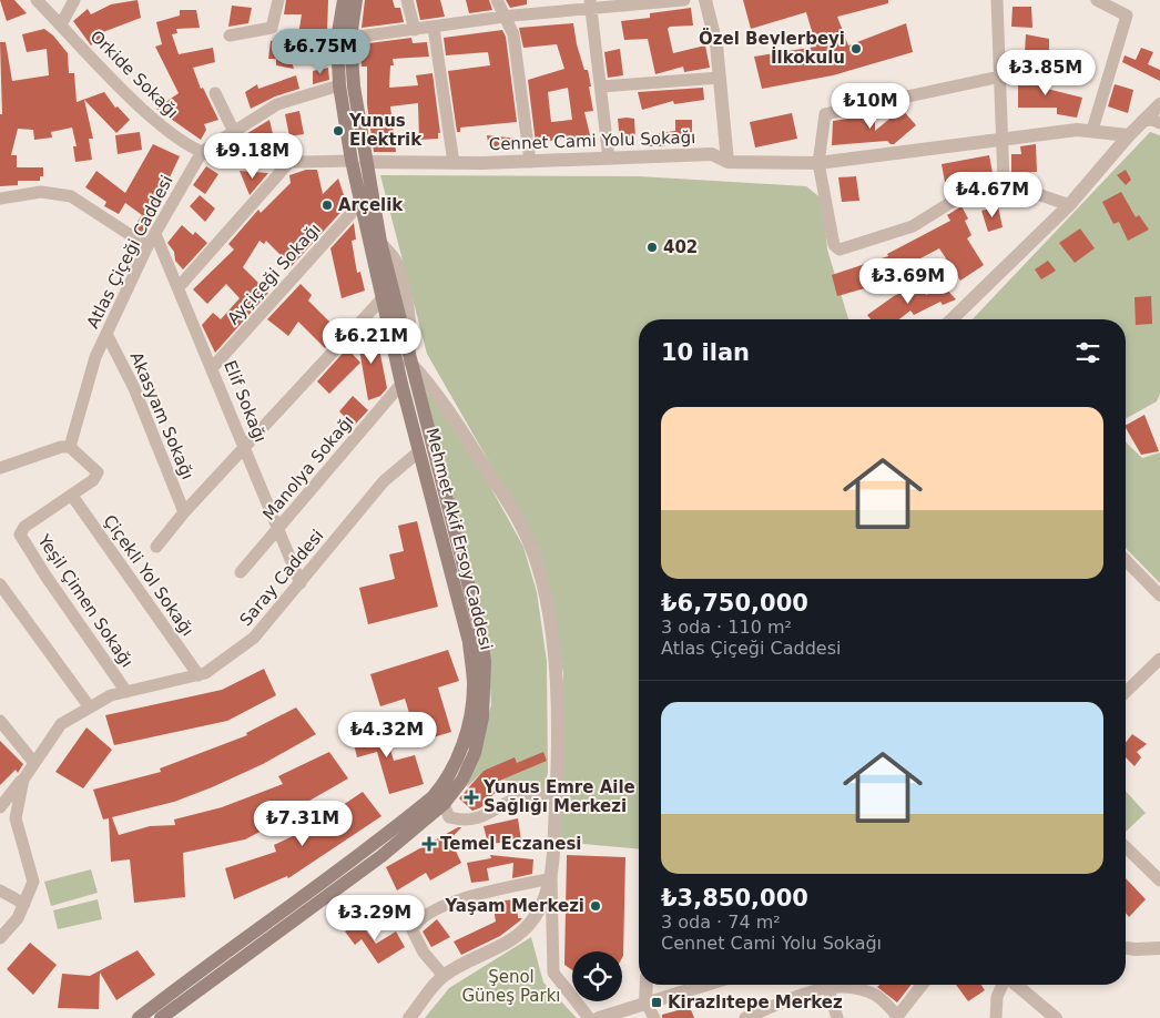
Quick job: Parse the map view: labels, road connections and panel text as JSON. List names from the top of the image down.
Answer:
{
  "streets": {
    "main road": ["Mehmet Akif Ersoy Caddesi"],
    "street": [
      "Orkide Sokağı",
      "Cennet Cami Yolu Sokağı",
      "Atlas Çiçeği Caddesi",
      "Ayçiçeği Sokağı",
      "Elif Sokağı",
      "Akasyam Sokağı",
      "Manolya Sokağı",
      "Çiçekli Yol Sokağı",
      "Saray Caddesi",
      "Yeşil Çimen Sokağı"
    ]
  },
  "crossings": [
    ["Orkide Sokağı", "Cennet Cami Yolu Sokağı"],
    ["Orkide Sokağı", "Atlas Çiçeği Caddesi"],
    ["Orkide Sokağı", "Mehmet Akif Ersoy Caddesi"],
    ["Cennet Cami Yolu Sokağı", "Mehmet Akif Ersoy Caddesi"],
    ["Atlas Çiçeği Caddesi", "Elif Sokağı"],
    ["Atlas Çiçeği Caddesi", "Akasyam Sokağı"],
    ["Atlas Çiçeği Caddesi", "Mehmet Akif Ersoy Caddesi"],
    ["Atlas Çiçeği Caddesi", "Yeşil Çimen Sokağı"],
    ["Ayçiçeği Sokağı", "Elif Sokağı"],
    ["Ayçiçeği Sokağı", "Mehmet Akif Ersoy Caddesi"],
    ["Elif Sokağı", "Manolya Sokağı"],
    ["Elif Sokağı", "Saray Caddesi"],
    ["Manolya Sokağı", "Mehmet Akif Ersoy Caddesi"],
    ["Mehmet Akif Ersoy Caddesi", "Saray Caddesi"],
    ["Çiçekli Yol Sokağı", "Saray Caddesi"],
    ["Çiçekli Yol Sokağı", "Yeşil Çimen Sokağı"],
    ["Saray Caddesi", "Yeşil Çimen Sokağı"]
  ],
  "parks": ["Şenol Güneş Parkı"],
  "places": {
    "other": [
      "Özel Beylerbeyi İlkokulu",
      "Yunus Elektrik",
      "Arçelik",
      "402",
      "Yaşam Merkezi"
    ],
    "health": ["Yunus Emre Aile Sağlığı Merkezi", "Temel Eczanesi"],
    "transit": ["Kirazlıtepe Merkez"]
  },
  "page": {
    "price": [
      "₺6.75M",
      "₺3.85M",
      "₺10M",
      "₺9.18M",
      "₺4.67M",
      "₺3.69M",
      "₺6.21M",
      "₺4.32M",
      "₺7.31M",
      "₺3.29M"
    ],
    "heading": "10 ilan",
    "list": [
      {
        "name": "₺6,750,000",
        "note": "3 oda · 110 m² · Atlas Çiçeği Caddesi"
      },
      {
        "name": "₺3,850,000",
        "note": "3 oda · 74 m² · Cennet Cami Yolu Sokağı"
      }
    ]
  }
}
